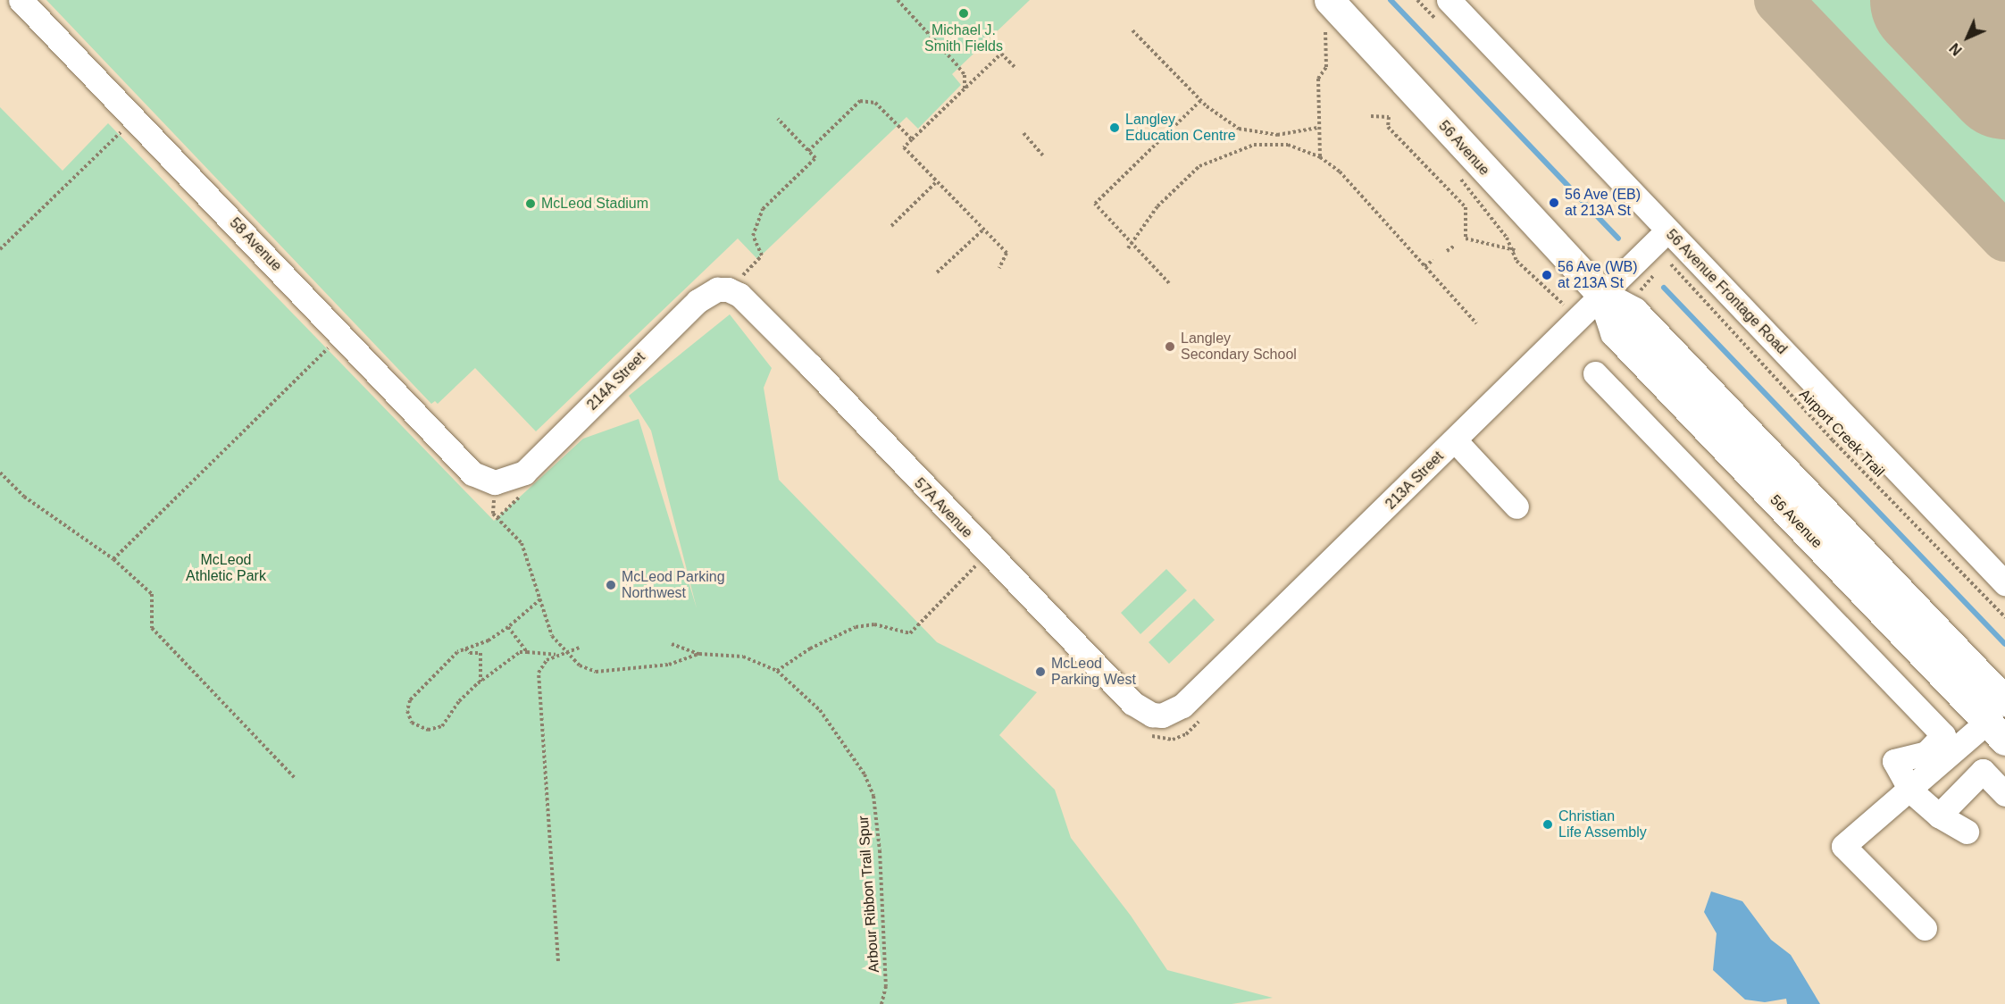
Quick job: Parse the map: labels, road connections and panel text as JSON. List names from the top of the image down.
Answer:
{
  "streets": {
    "main road": ["56 Avenue"],
    "street": [
      "58 Avenue",
      "56 Avenue Frontage Road",
      "214A Street",
      "213A Street",
      "57A Avenue"
    ],
    "path": ["Airport Creek Trail", "Arbour Ribbon Trail Spur"]
  },
  "crossings": [
    ["56 Avenue", "213A Street"],
    ["58 Avenue", "214A Street"],
    ["56 Avenue Frontage Road", "213A Street"],
    ["214A Street", "57A Avenue"],
    ["213A Street", "57A Avenue"]
  ],
  "parks": ["McLeod Athletic Park"],
  "places": [
    "Michael J. Smith Fields",
    "Langley Education Centre",
    "56 Ave (EB) at 213A St",
    "McLeod Stadium",
    "56 Ave (WB) at 213A St",
    "Langley Secondary School",
    "McLeod Parking Northwest",
    "McLeod Parking West",
    "Christian Life Assembly"
  ],
  "north": "bottom left"
}
